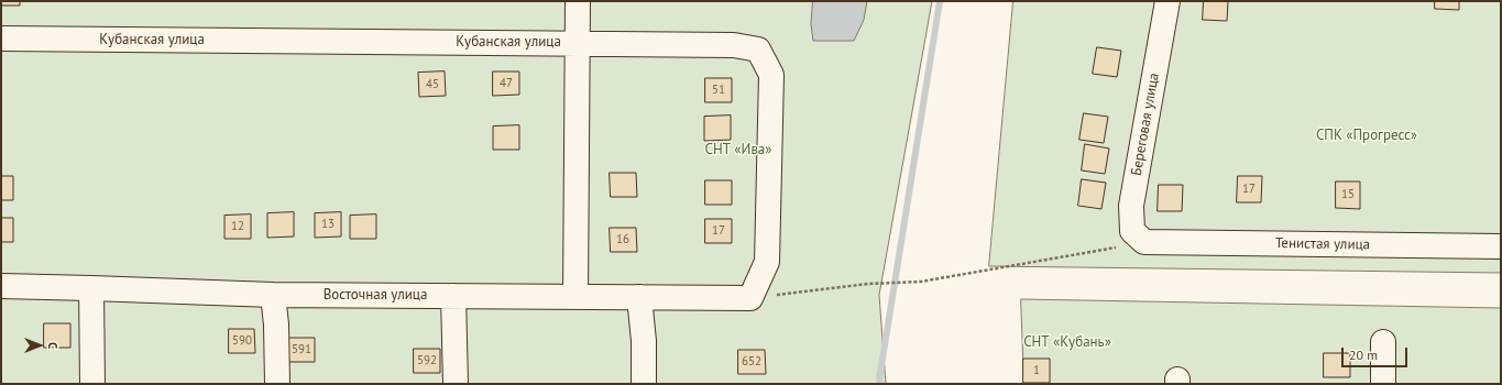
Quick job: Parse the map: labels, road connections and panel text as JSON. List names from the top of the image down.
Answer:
{
  "streets": {
    "street": [
      "Кубанская улица",
      "Береговая улица",
      "Тенистая улица",
      "Восточная улица"
    ]
  },
  "crossings": [
    ["Кубанская улица", "Восточная улица"],
    ["Береговая улица", "Тенистая улица"]
  ],
  "parks": ["СПК «Прогресс»", "СНТ «Ива»", "СНТ «Кубань»"],
  "house_numbers": [
    "47",
    "45",
    "51",
    "17",
    "15",
    "13",
    "12",
    "17",
    "16",
    "590",
    "591",
    "592",
    "652",
    "1"
  ],
  "scale_bar": "20 m",
  "north": "right"
}
